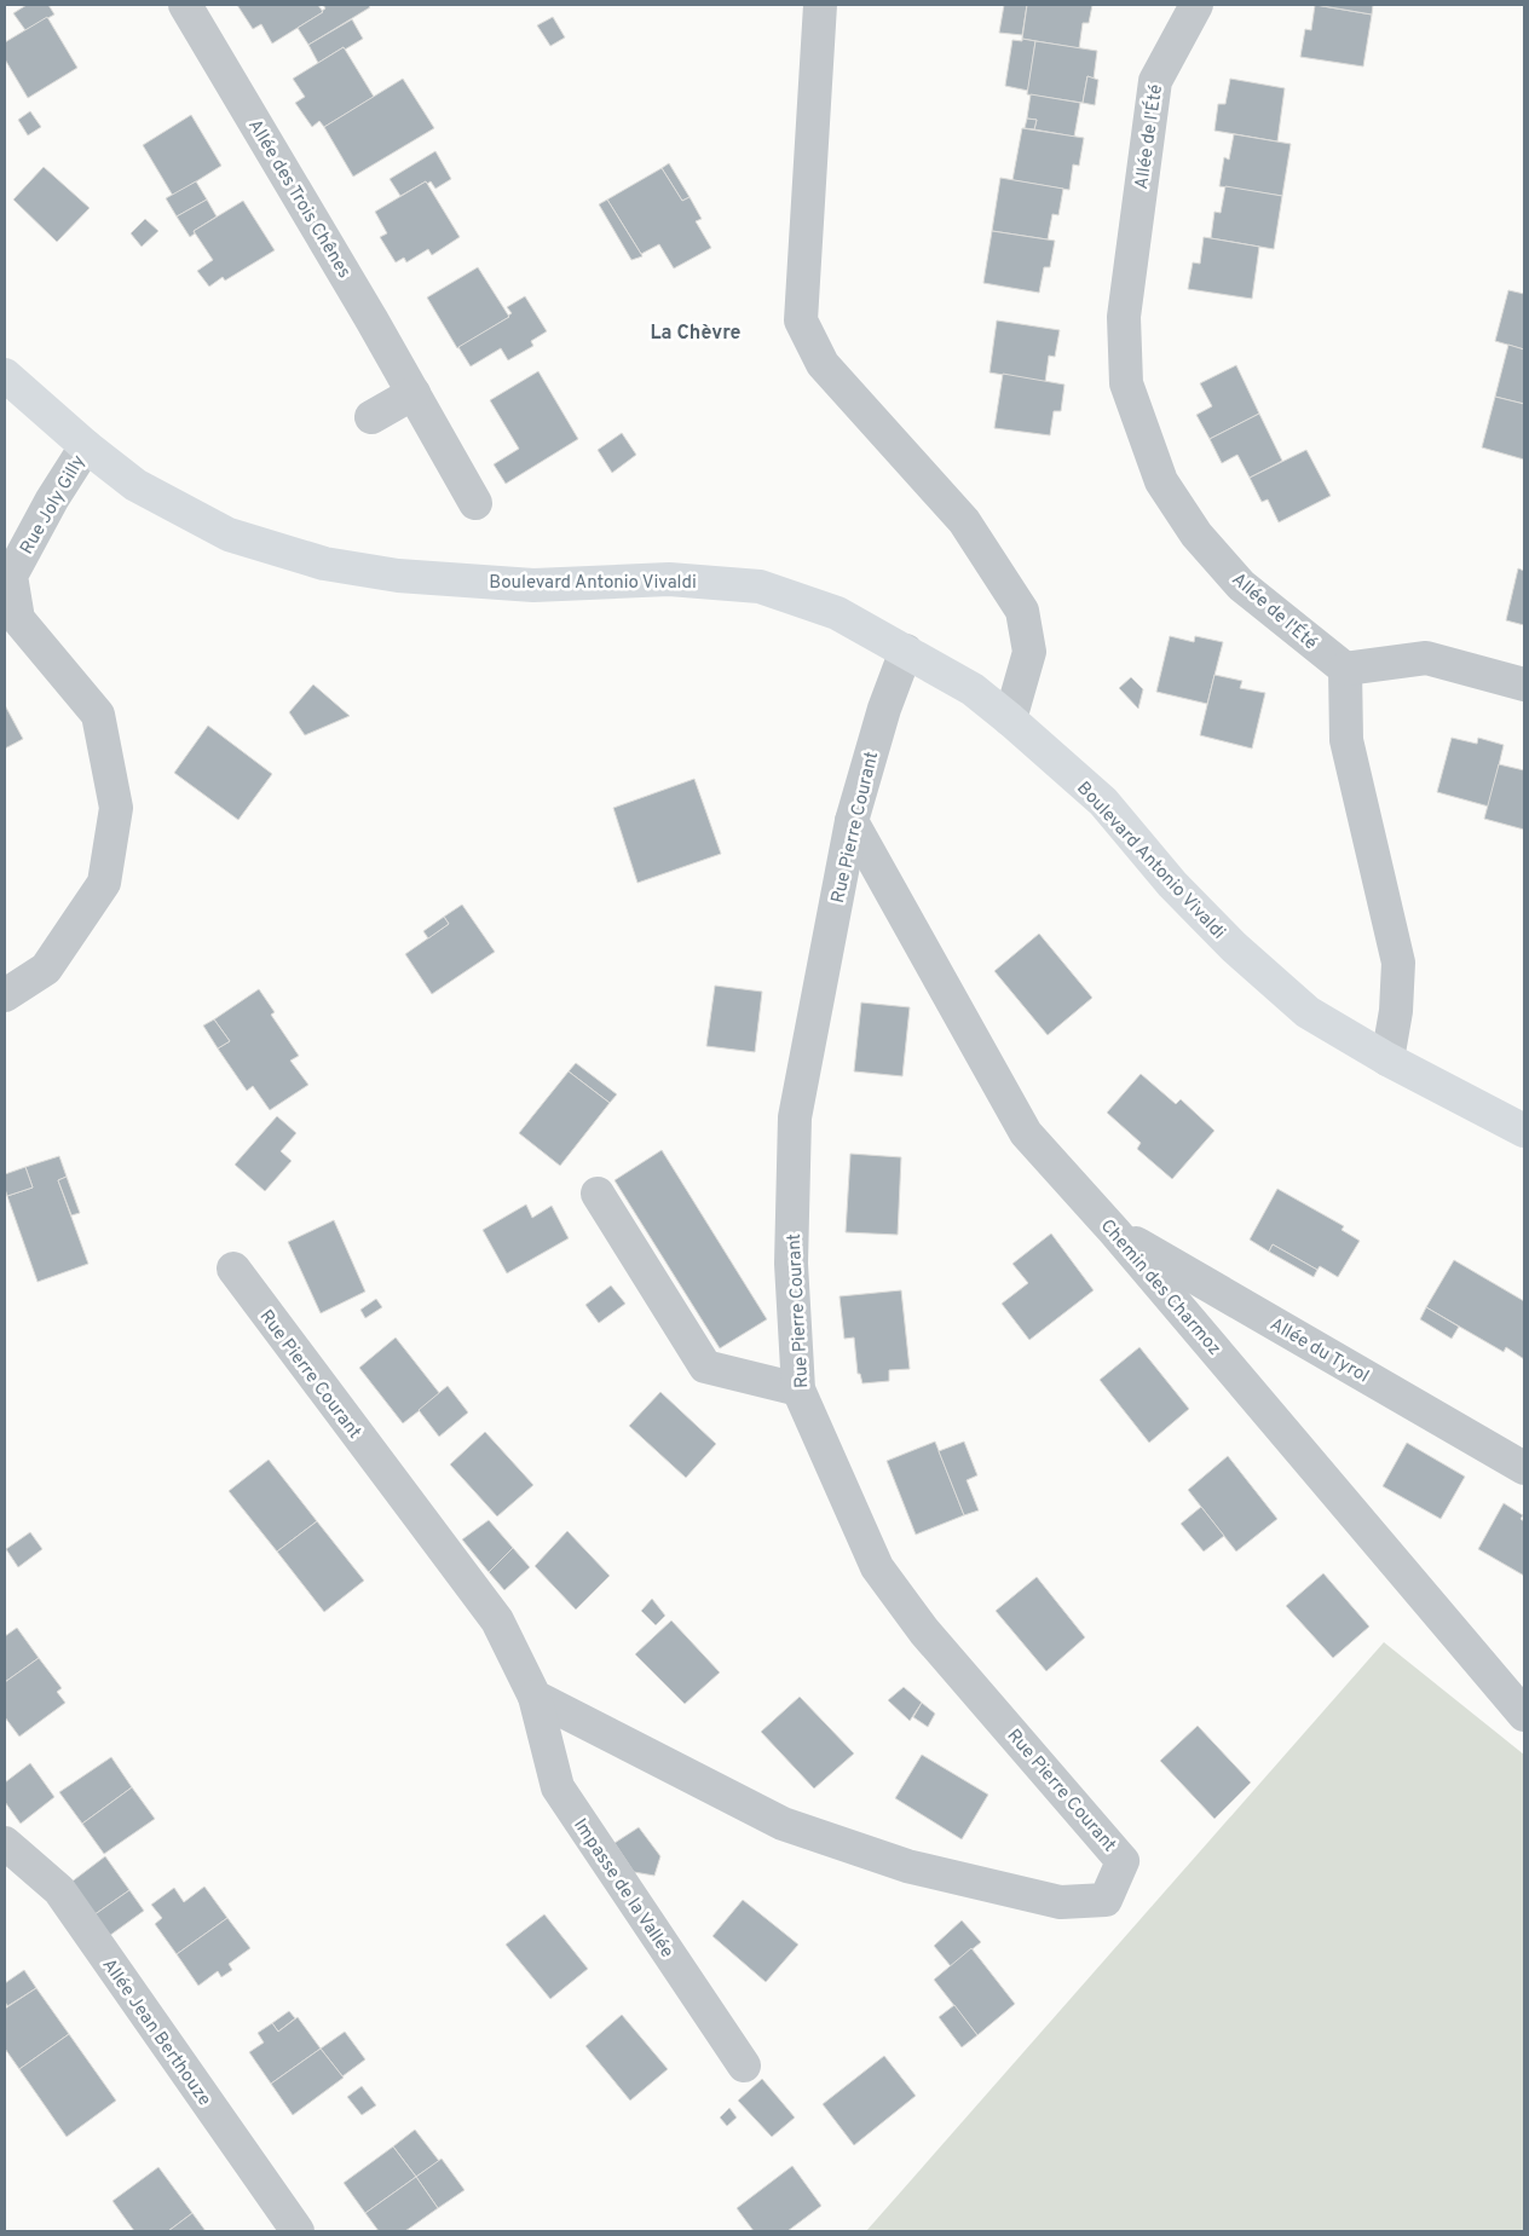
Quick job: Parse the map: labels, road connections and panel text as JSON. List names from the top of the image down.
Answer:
{
  "streets": {
    "street": [
      "Allée de l'Été",
      "Allée des Trois Chênes",
      "Rue Joly Gilly",
      "Boulevard Antonio Vivaldi",
      "Rue Pierre Courant",
      "Chemin des Charmoz",
      "Allée du Tyrol",
      "Impasse de la Vallée",
      "Allée Jean Berthouze"
    ]
  },
  "crossings": [
    ["Rue Joly Gilly", "Boulevard Antonio Vivaldi"],
    ["Boulevard Antonio Vivaldi", "Rue Pierre Courant"],
    ["Rue Pierre Courant", "Chemin des Charmoz"],
    ["Rue Pierre Courant", "Impasse de la Vallée"],
    ["Chemin des Charmoz", "Allée du Tyrol"]
  ],
  "districts": ["La Chèvre"]
}
